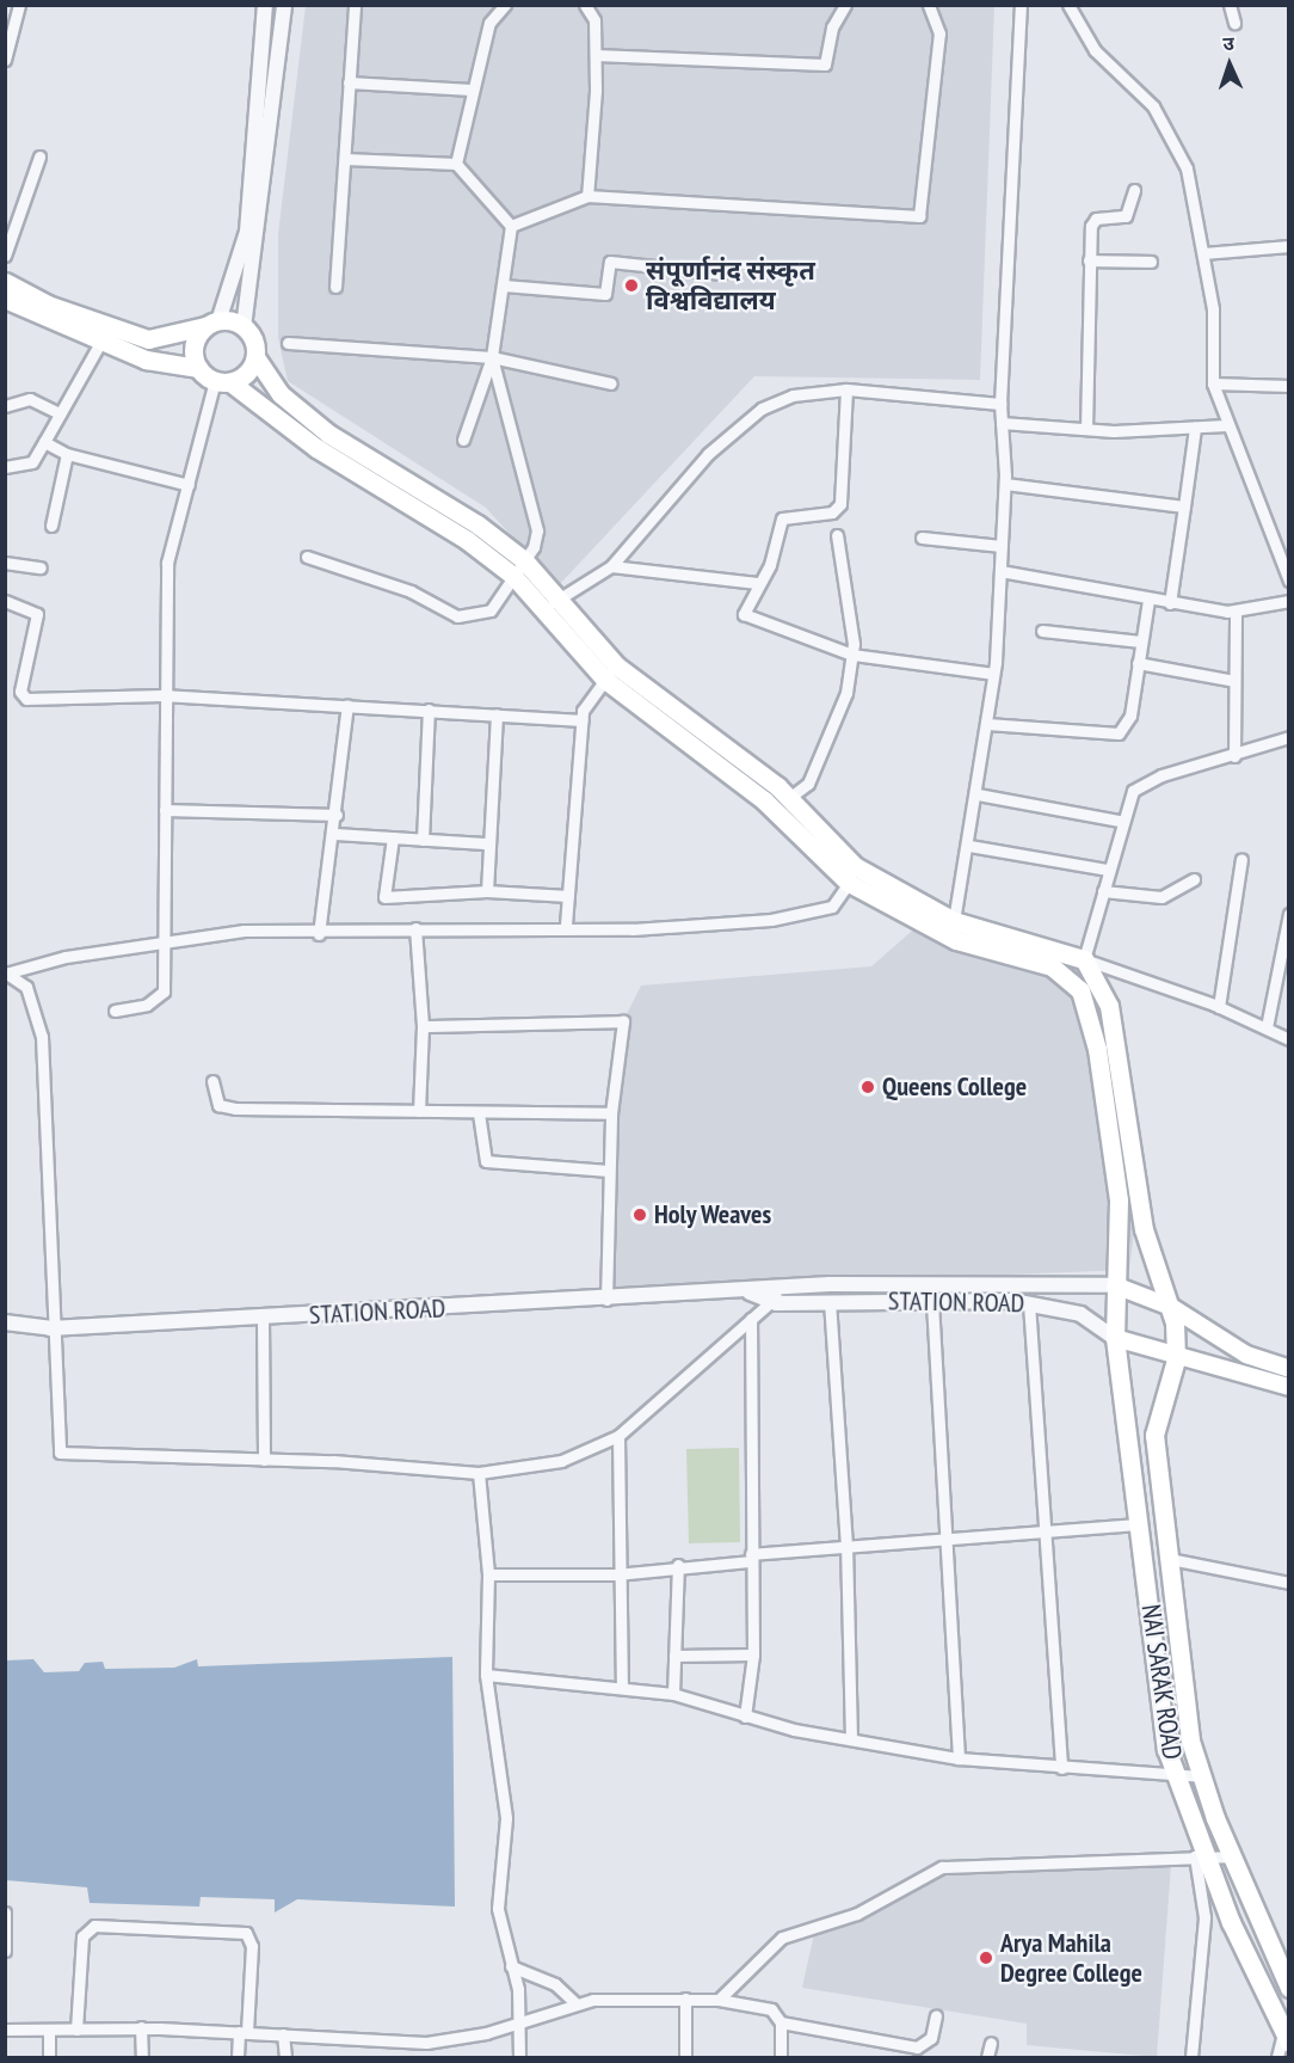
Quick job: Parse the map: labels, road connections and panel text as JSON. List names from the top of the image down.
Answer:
{
  "streets": {
    "main road": ["NAI SARAK ROAD"],
    "street": ["STATION ROAD"]
  },
  "crossings": [
    ["STATION ROAD", "NAI SARAK ROAD"]
  ],
  "places": [
    "संपूर्णानंद संस्कृत विश्वविद्यालय",
    "Queens College",
    "Holy Weaves",
    "Arya Mahila Degree College"
  ],
  "north": "top"
}
